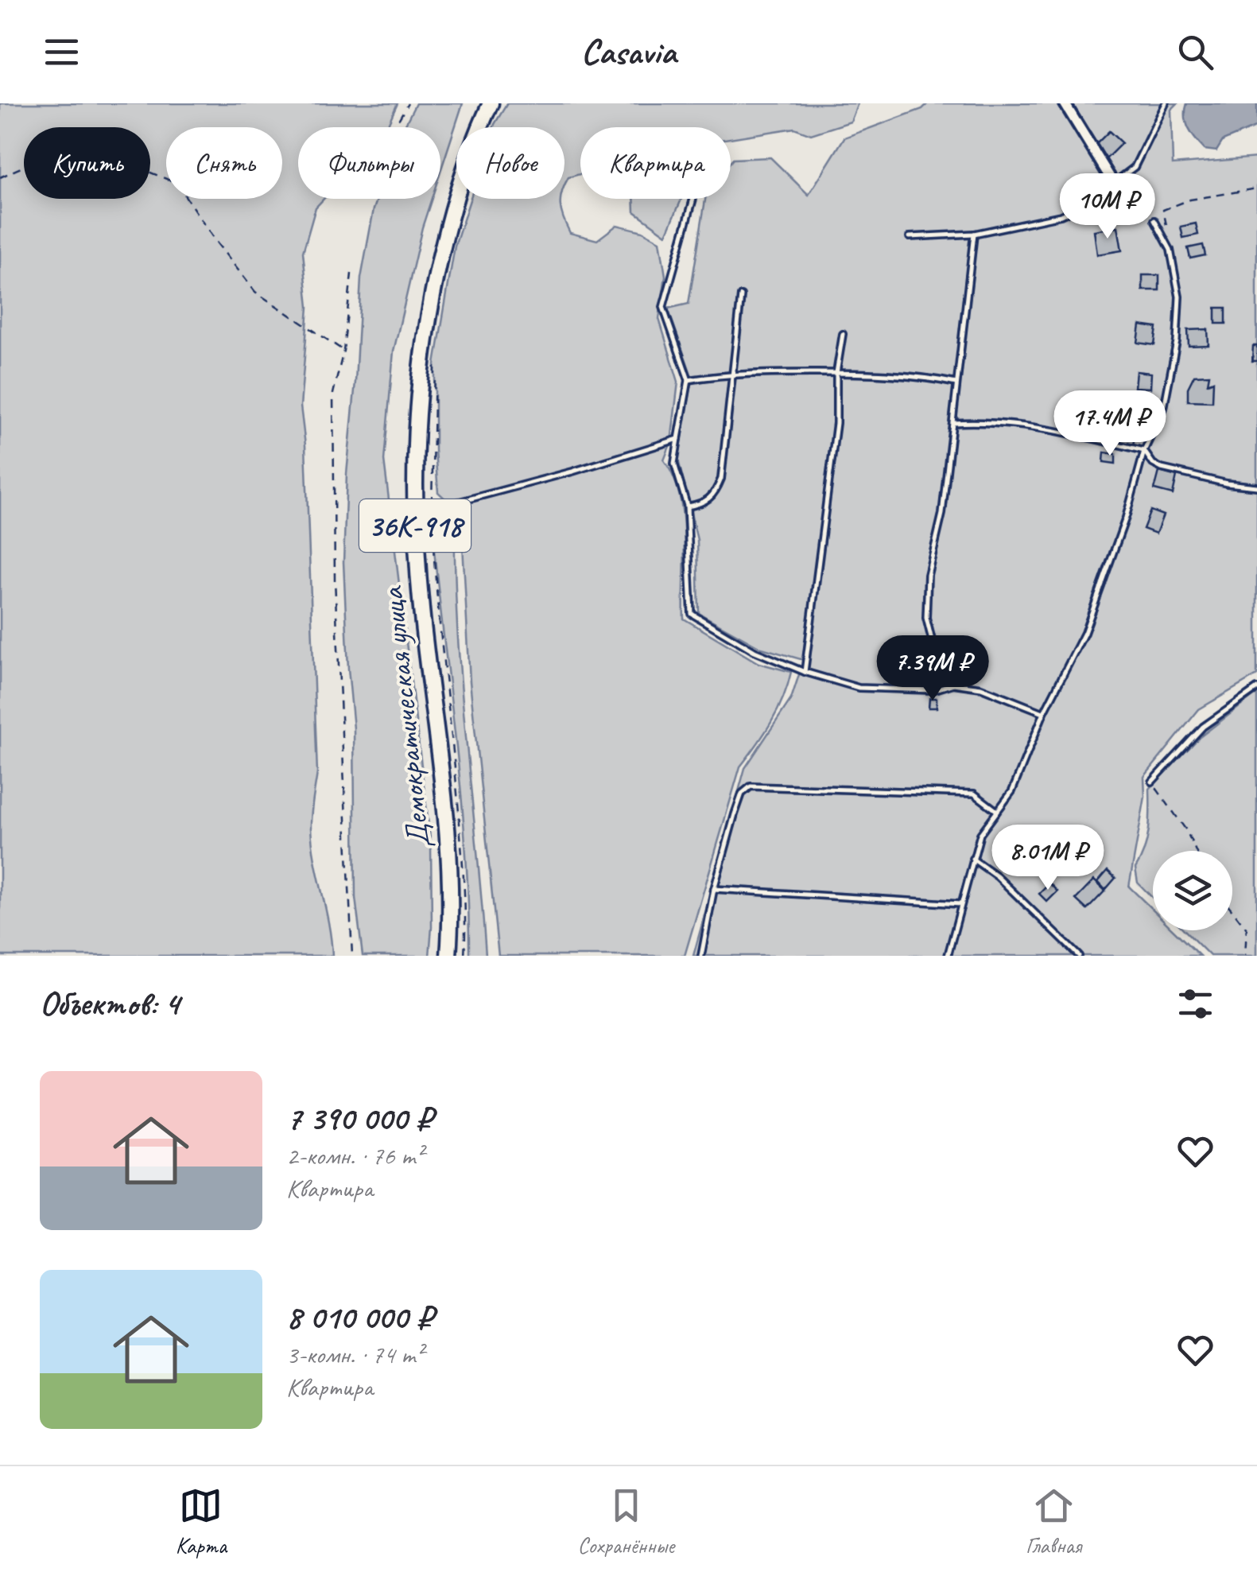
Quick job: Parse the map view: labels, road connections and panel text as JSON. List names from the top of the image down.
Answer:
{
  "streets": {
    "main road": ["36К-918", "Демократическая улица"]
  },
  "page": {
    "header": "Casavia",
    "chip": [
      "Купить",
      "Снять",
      "Фильтры",
      "Новое",
      "Квартира"
    ],
    "price": [
      "10M ₽",
      "17.4M ₽",
      "7.39M ₽",
      "8.01M ₽"
    ],
    "heading": "Объектов: 4",
    "list": [
      {
        "name": "7 390 000 ₽",
        "note": "2-комн. · 76 m² · Квартира"
      },
      {
        "name": "8 010 000 ₽",
        "note": "3-комн. · 74 m² · Квартира"
      }
    ],
    "tabs": ["Карта", "Сохранённые", "Главная"]
  }
}
